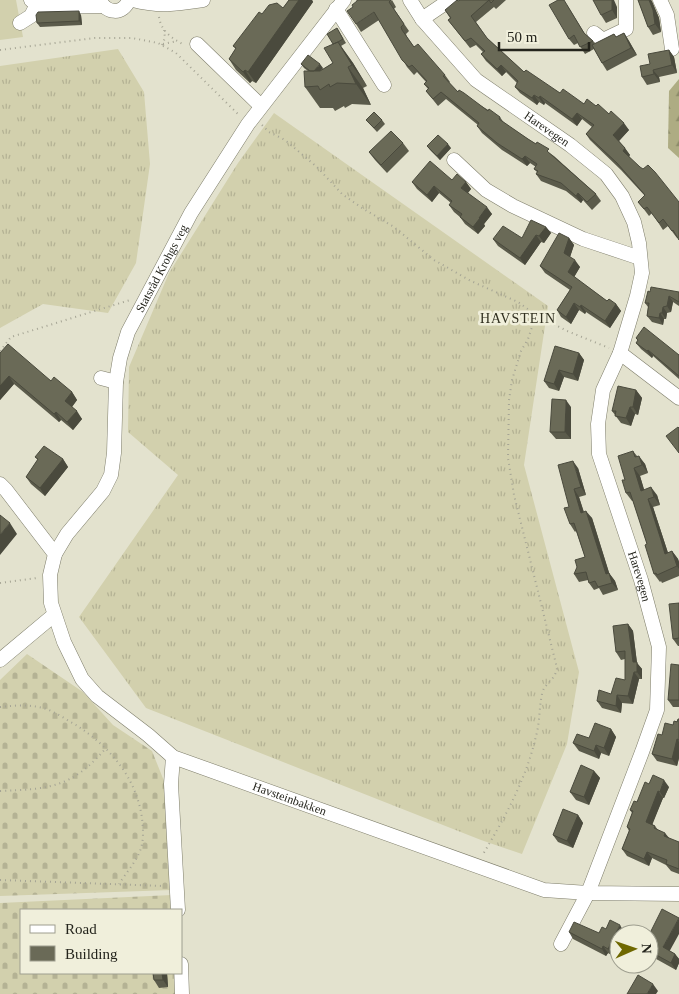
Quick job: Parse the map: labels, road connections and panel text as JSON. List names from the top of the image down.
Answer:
{
  "streets": {
    "street": ["Harevegen", "Statsråd Krohgs veg", "Havsteinbakken"]
  },
  "crossings": [
    ["Harevegen", "Havsteinbakken"],
    ["Statsråd Krohgs veg", "Havsteinbakken"]
  ],
  "districts": ["HAVSTEIN"],
  "legend": ["Road", "Building"],
  "scale_bar": "50 m",
  "north": "right"
}
